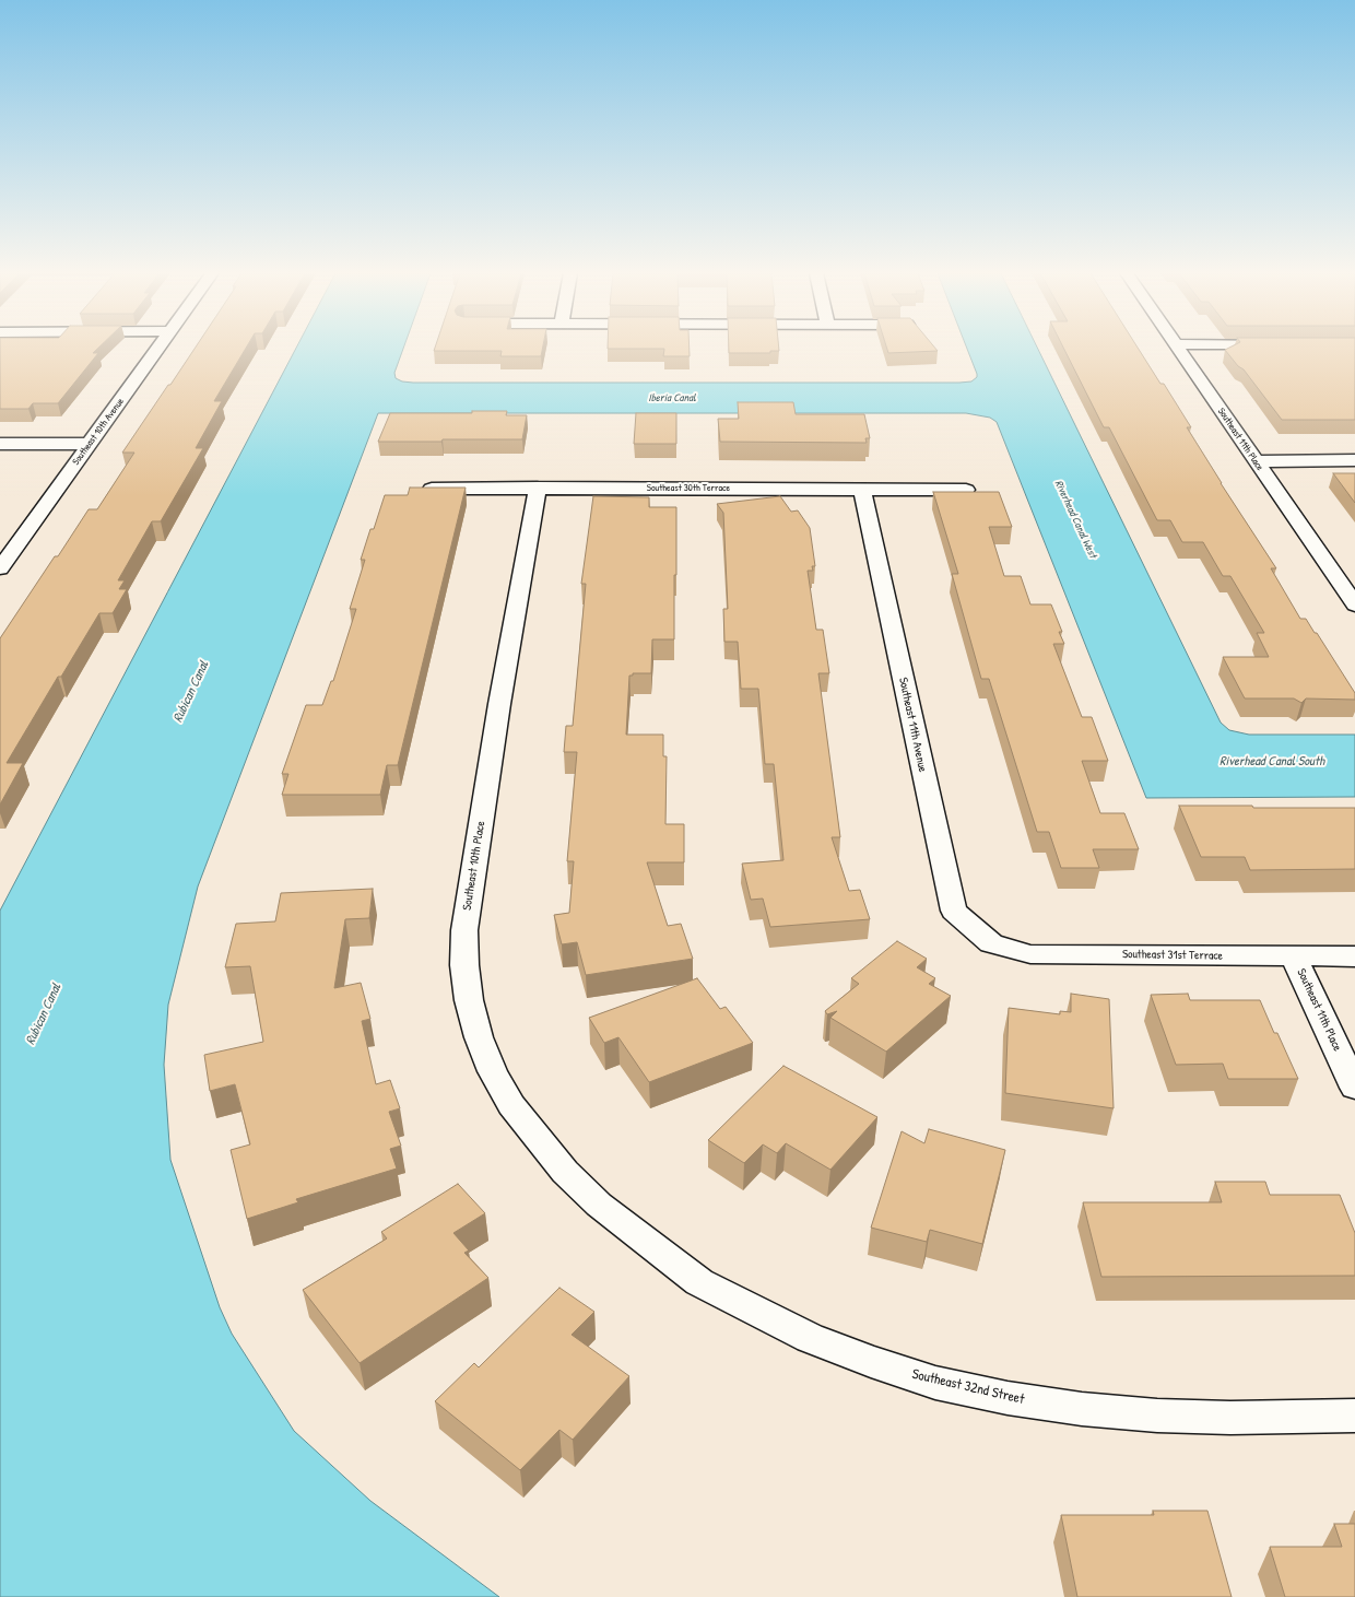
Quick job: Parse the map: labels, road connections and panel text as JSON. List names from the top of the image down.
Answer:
{
  "streets": {
    "street": [
      "Southeast 10th Avenue",
      "Southeast 11th Place",
      "Southeast 30th Terrace",
      "Southeast 11th Avenue",
      "Southeast 10th Place",
      "Southeast 31st Terrace",
      "Southeast 32nd Street"
    ]
  },
  "crossings": [
    ["Southeast 11th Place", "Southeast 31st Terrace"],
    ["Southeast 30th Terrace", "Southeast 11th Avenue"],
    ["Southeast 30th Terrace", "Southeast 10th Place"],
    ["Southeast 11th Avenue", "Southeast 31st Terrace"],
    ["Southeast 10th Place", "Southeast 32nd Street"]
  ],
  "water": [
    "Iberia Canal",
    "Riverhead Canal West",
    "Rubican Canal",
    "Riverhead Canal South"
  ]
}
